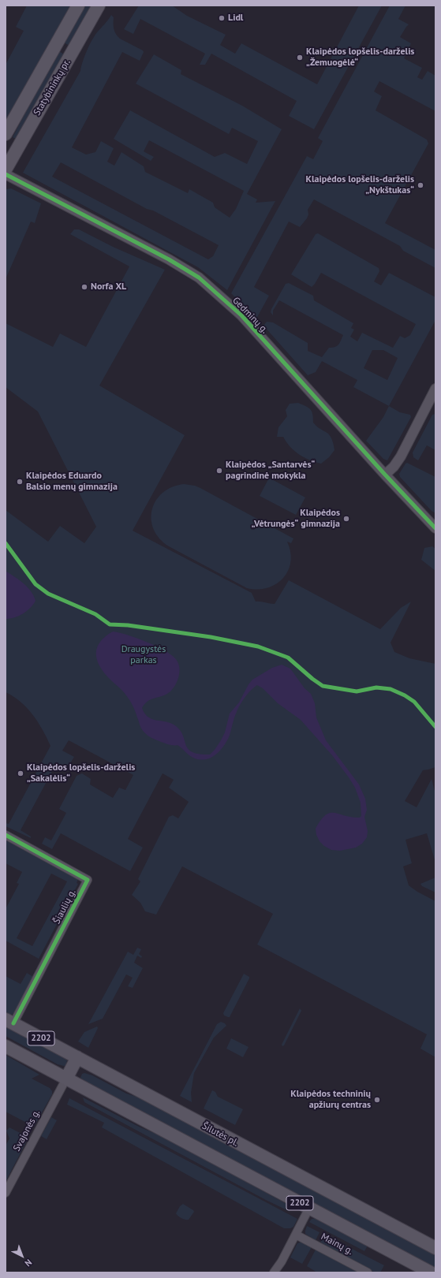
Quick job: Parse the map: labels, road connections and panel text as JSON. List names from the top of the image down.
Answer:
{
  "streets": {
    "main road": ["Statybininkų pr.", "2202", "Šilutės pl."],
    "street": [
      "Gedminų g.",
      "Šiaulių g.",
      "Svajonės g.",
      "Mainų g."
    ]
  },
  "crossings": [
    ["Šiaulių g.", "Šilutės pl."],
    ["2202", "Svajonės g."]
  ],
  "parks": ["Draugystės parkas"],
  "places": [
    "Lidl",
    "Klaipėdos lopšelis-darželis „Žemuogėlė“",
    "Klaipėdos lopšelis-darželis „Nykštukas“",
    "Norfa XL",
    "Klaipėdos „Santarvės“ pagrindinė mokykla",
    "Klaipėdos Eduardo Balsio menų gimnazija",
    "Klaipėdos „Vėtrungės“ gimnazija",
    "Klaipėdos lopšelis-darželis „Sakalėlis“",
    "Klaipėdos techninių apžiurų centras"
  ],
  "north": "bottom right"
}
